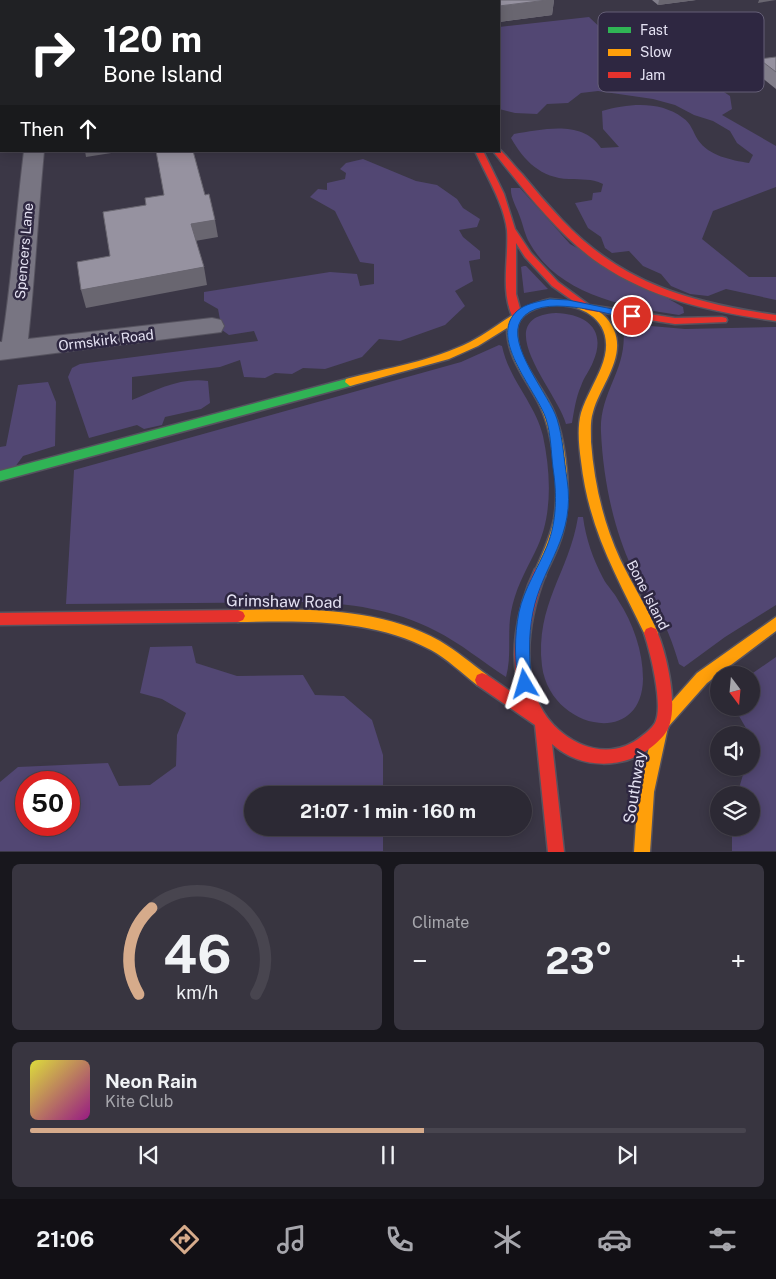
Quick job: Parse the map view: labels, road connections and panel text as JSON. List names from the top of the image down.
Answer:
{
  "streets": {
    "main road": ["Bone Island", "Grimshaw Road", "Southway"],
    "street": ["Spencers Lane", "Ormskirk Road"]
  },
  "crossings": [
    ["Spencers Lane", "Ormskirk Road"],
    ["Bone Island", "Southway"]
  ],
  "legend": ["Fast", "Slow", "Jam"],
  "north": "bottom",
  "page": {
    "turn": ["120 m", "Bone Island"],
    "then": "Then",
    "limit": "50",
    "trip": "21:07 · 1 min · 160 m",
    "tile": "Climate",
    "heat": ["−", "23°", "+"],
    "song": ["Neon Rain", "Kite Club"],
    "tabs": "21:06",
    "gauge": ["46", "km/h"]
  }
}
